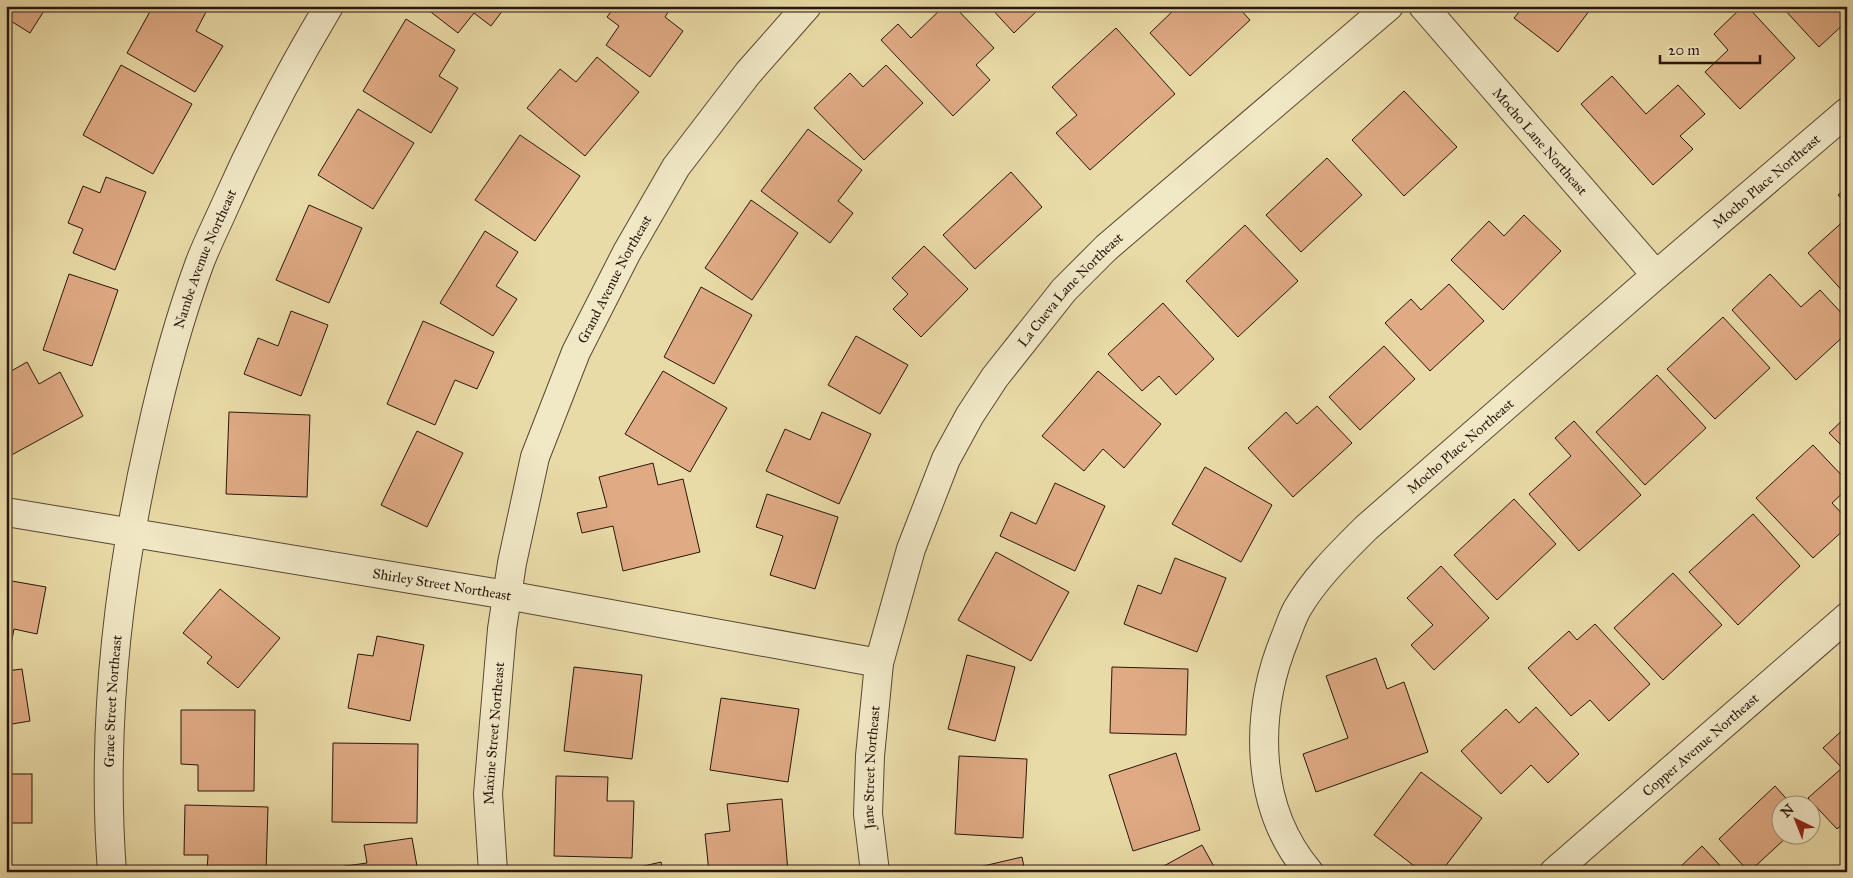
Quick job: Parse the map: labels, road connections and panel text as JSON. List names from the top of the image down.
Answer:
{
  "streets": {
    "street": [
      "Mocho Lane Northeast",
      "Mocho Place Northeast",
      "Nambe Avenue Northeast",
      "Grand Avenue Northeast",
      "La Cueva Lane Northeast",
      "Shirley Street Northeast",
      "Grace Street Northeast",
      "Maxine Street Northeast",
      "Copper Avenue Northeast",
      "Jane Street Northeast"
    ]
  },
  "crossings": [
    ["Mocho Lane Northeast", "Mocho Place Northeast"],
    ["Nambe Avenue Northeast", "Shirley Street Northeast"],
    ["Nambe Avenue Northeast", "Grace Street Northeast"],
    ["Grand Avenue Northeast", "Shirley Street Northeast"],
    ["Grand Avenue Northeast", "Maxine Street Northeast"],
    ["La Cueva Lane Northeast", "Shirley Street Northeast"],
    ["La Cueva Lane Northeast", "Jane Street Northeast"],
    ["Shirley Street Northeast", "Grace Street Northeast"],
    ["Shirley Street Northeast", "Maxine Street Northeast"],
    ["Shirley Street Northeast", "Jane Street Northeast"]
  ],
  "scale_bar": "20 m",
  "north": "top left"
}
